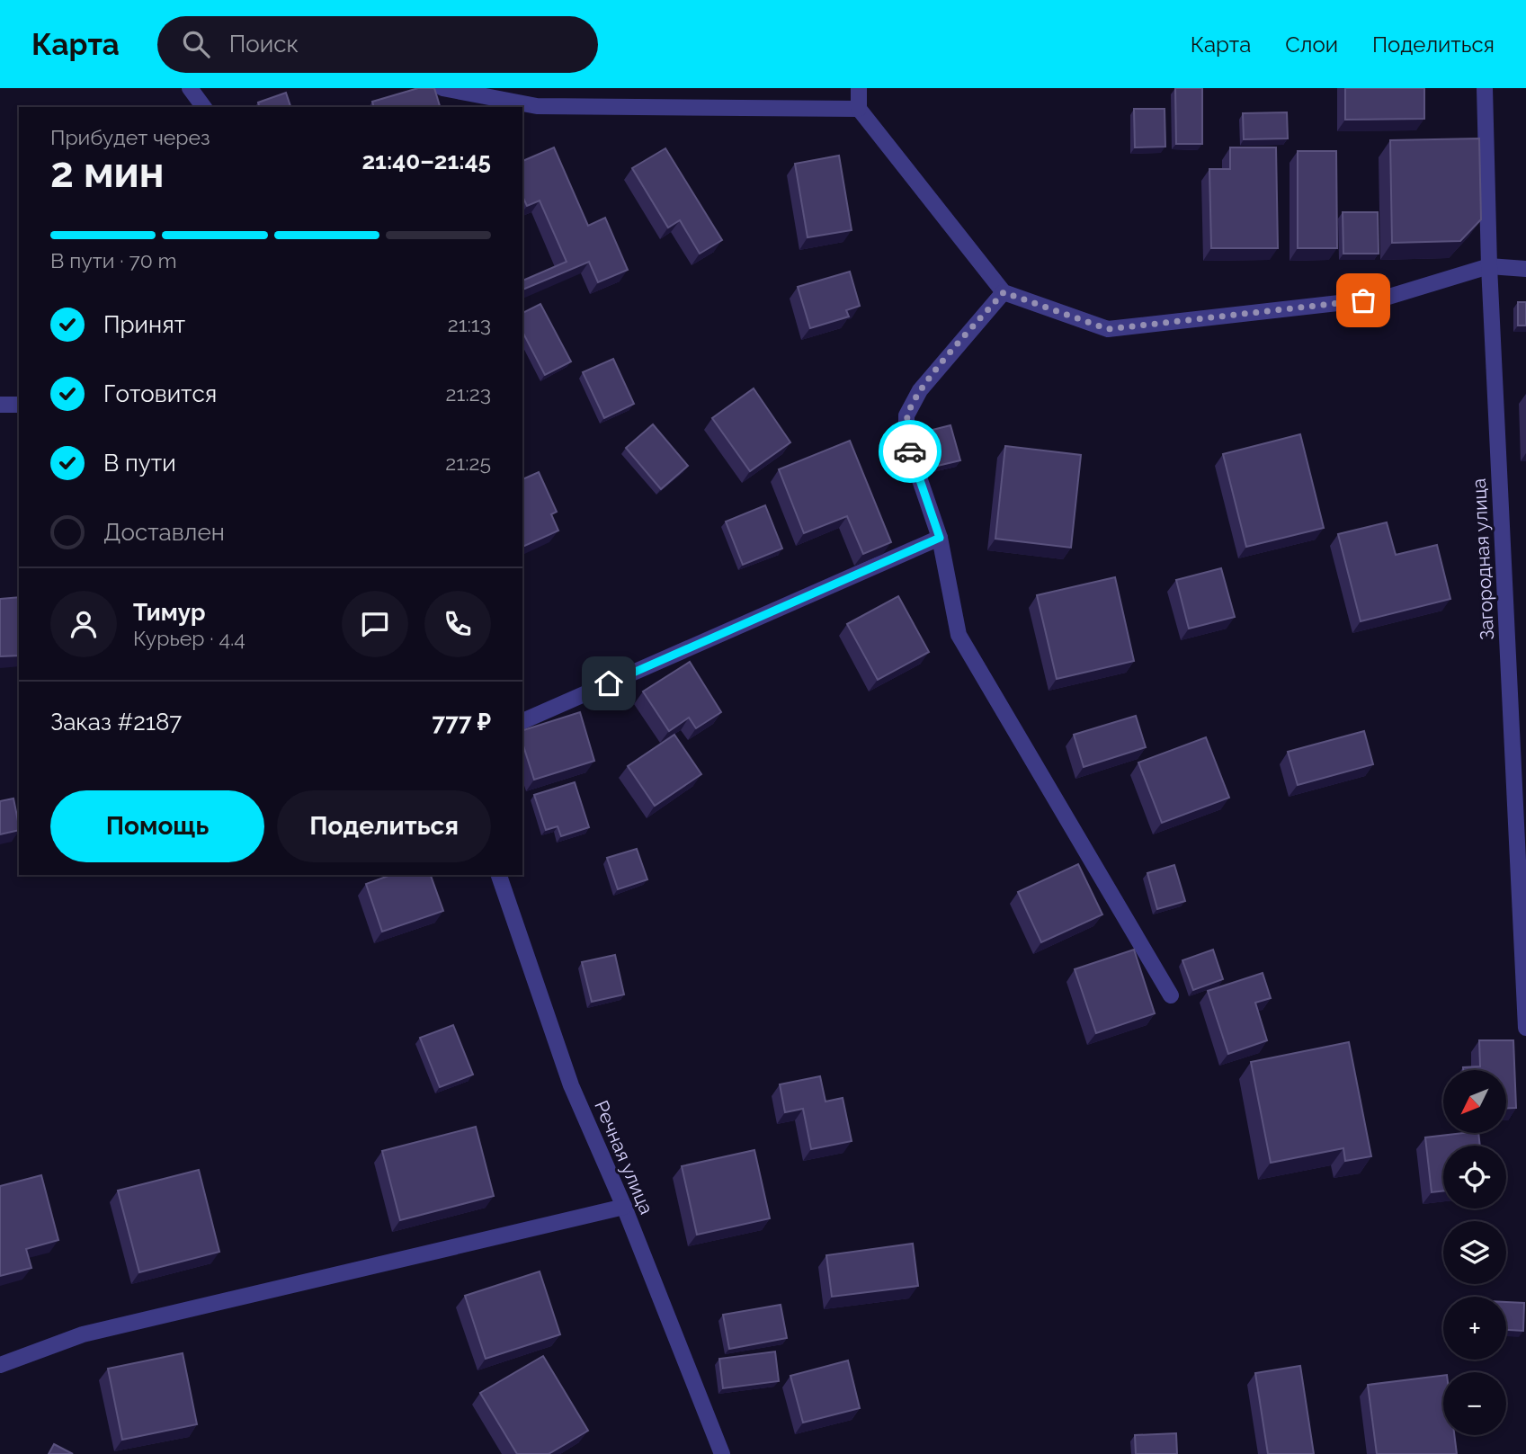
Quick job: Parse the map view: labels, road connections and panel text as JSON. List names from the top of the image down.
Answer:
{
  "streets": {
    "street": ["Загородная улица", "Речная улица"]
  },
  "north": "bottom left",
  "page": {
    "header": "Карта",
    "search": "Поиск",
    "nav": ["Карта", "Слои", "Поделиться"],
    "heading": ["2 мин", "Прибудет через", "21:40–21:45"],
    "panel": [
      "Тимур",
      "Курьер · 4.4",
      "Заказ #2187",
      "777 ₽"
    ],
    "bar": "В пути · 70 m",
    "list": [
      ["Принят", "21:13"],
      ["Готовится", "21:23"],
      ["В пути", "21:25"],
      "Доставлен"
    ],
    "buttons": ["Помощь", "Поделиться"],
    "map_buttons": ["+", "−"]
  }
}
